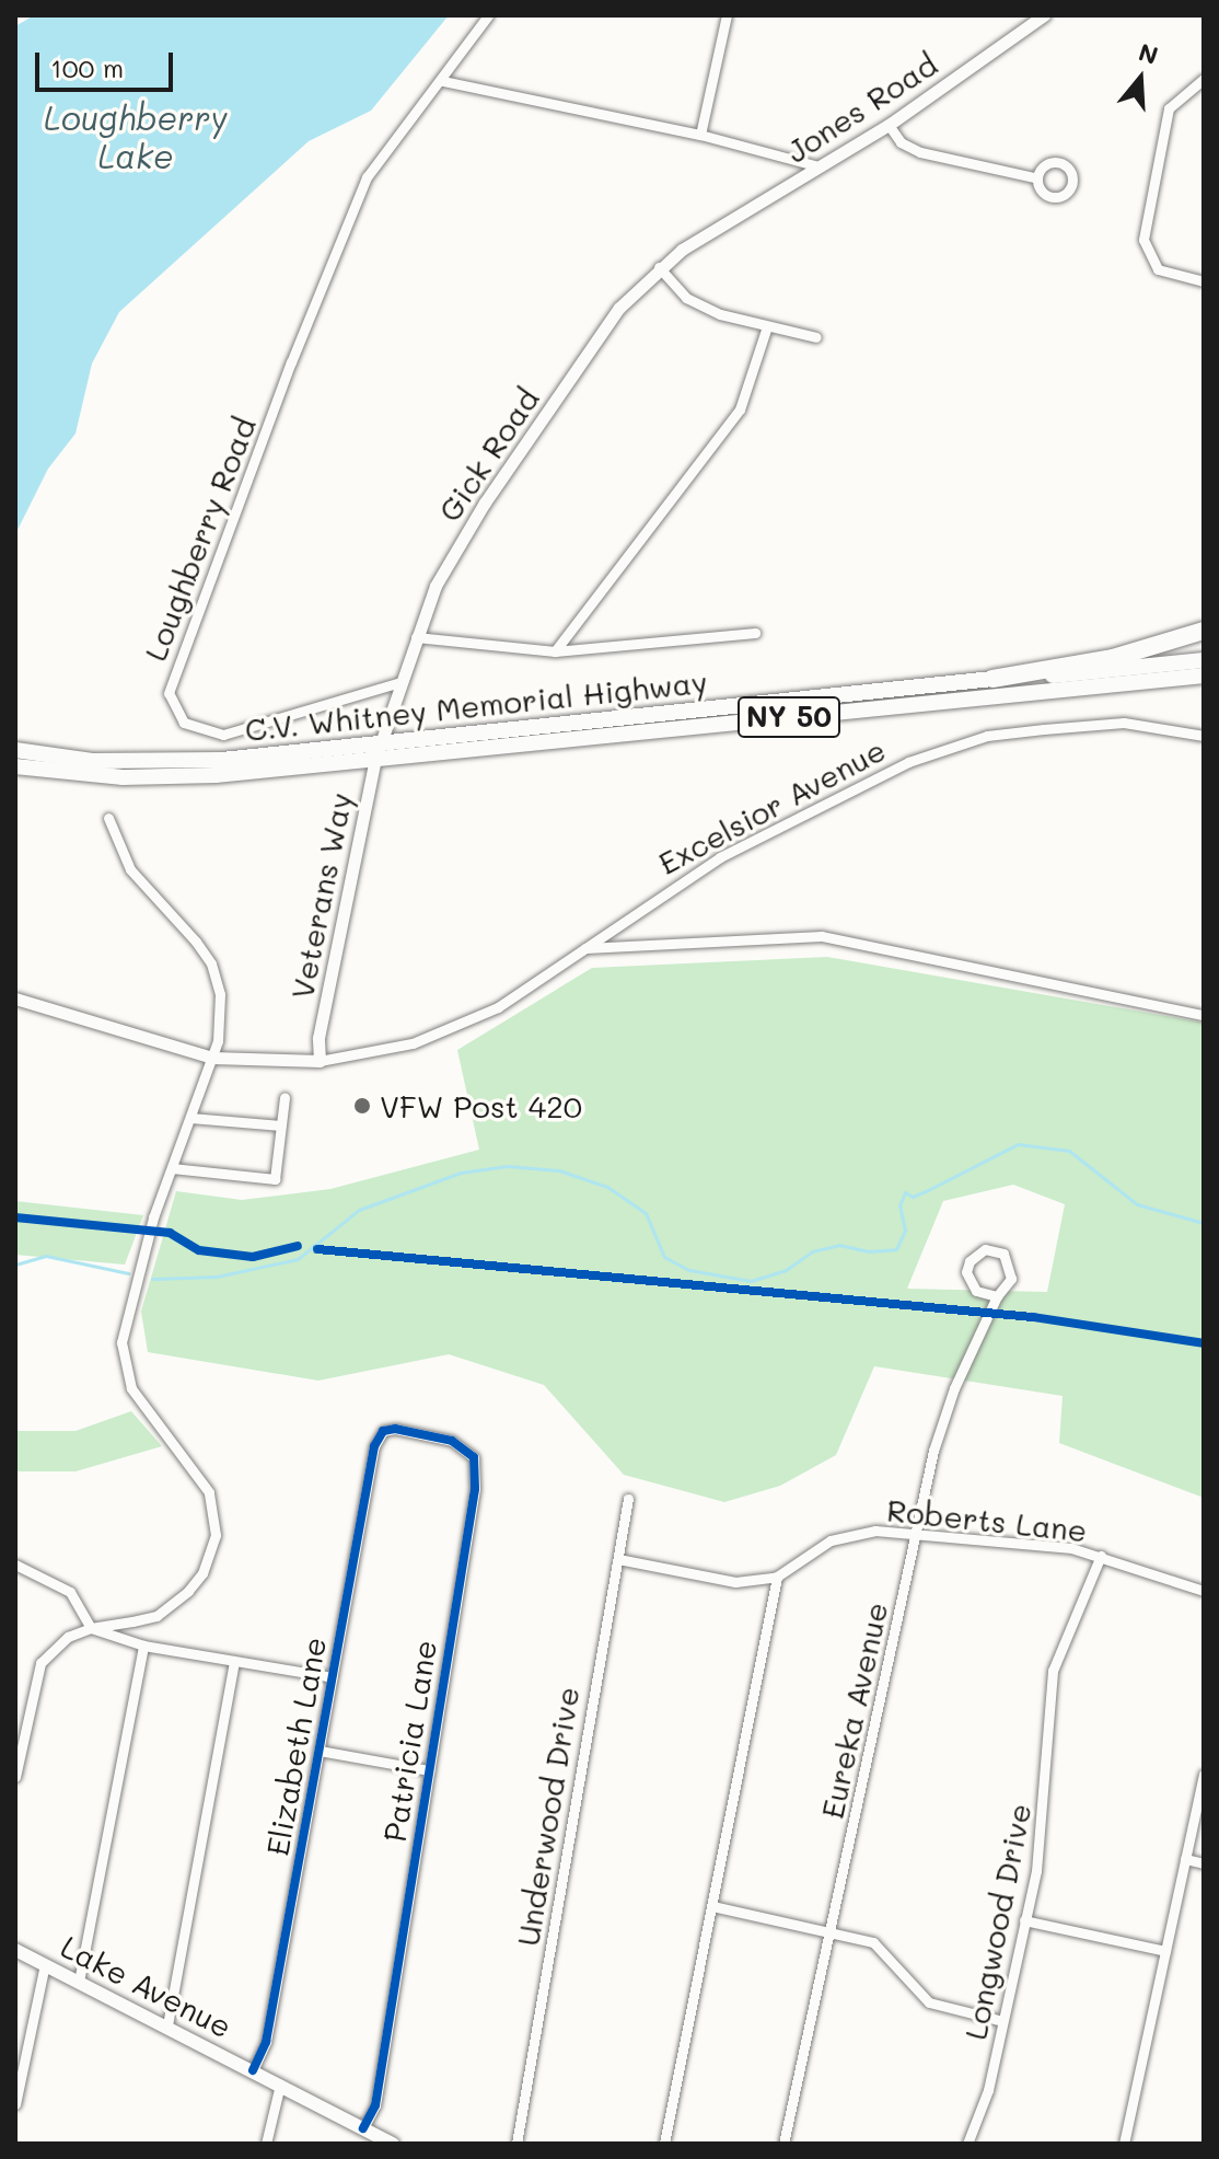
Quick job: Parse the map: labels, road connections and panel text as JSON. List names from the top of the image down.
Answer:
{
  "streets": {
    "highway": ["C.V. Whitney Memorial Highway", "NY 50"],
    "main road": ["Lake Avenue"],
    "street": [
      "Jones Road",
      "Gick Road",
      "Loughberry Road",
      "Excelsior Avenue",
      "Veterans Way",
      "Roberts Lane",
      "Eureka Avenue",
      "Patricia Lane",
      "Elizabeth Lane",
      "Underwood Drive",
      "Longwood Drive"
    ]
  },
  "crossings": [
    ["Jones Road", "Gick Road"],
    ["Gick Road", "Loughberry Road"],
    ["Gick Road", "C.V. Whitney Memorial Highway"],
    ["Gick Road", "Veterans Way"],
    ["C.V. Whitney Memorial Highway", "Veterans Way"],
    ["Excelsior Avenue", "Veterans Way"],
    ["Roberts Lane", "Eureka Avenue"],
    ["Roberts Lane", "Underwood Drive"],
    ["Roberts Lane", "Longwood Drive"],
    ["Patricia Lane", "Elizabeth Lane"],
    ["Patricia Lane", "Lake Avenue"],
    ["Elizabeth Lane", "Lake Avenue"]
  ],
  "water": ["Loughberry Lake"],
  "places": ["VFW Post 420"],
  "scale_bar": "100 m",
  "north": "top"
}
